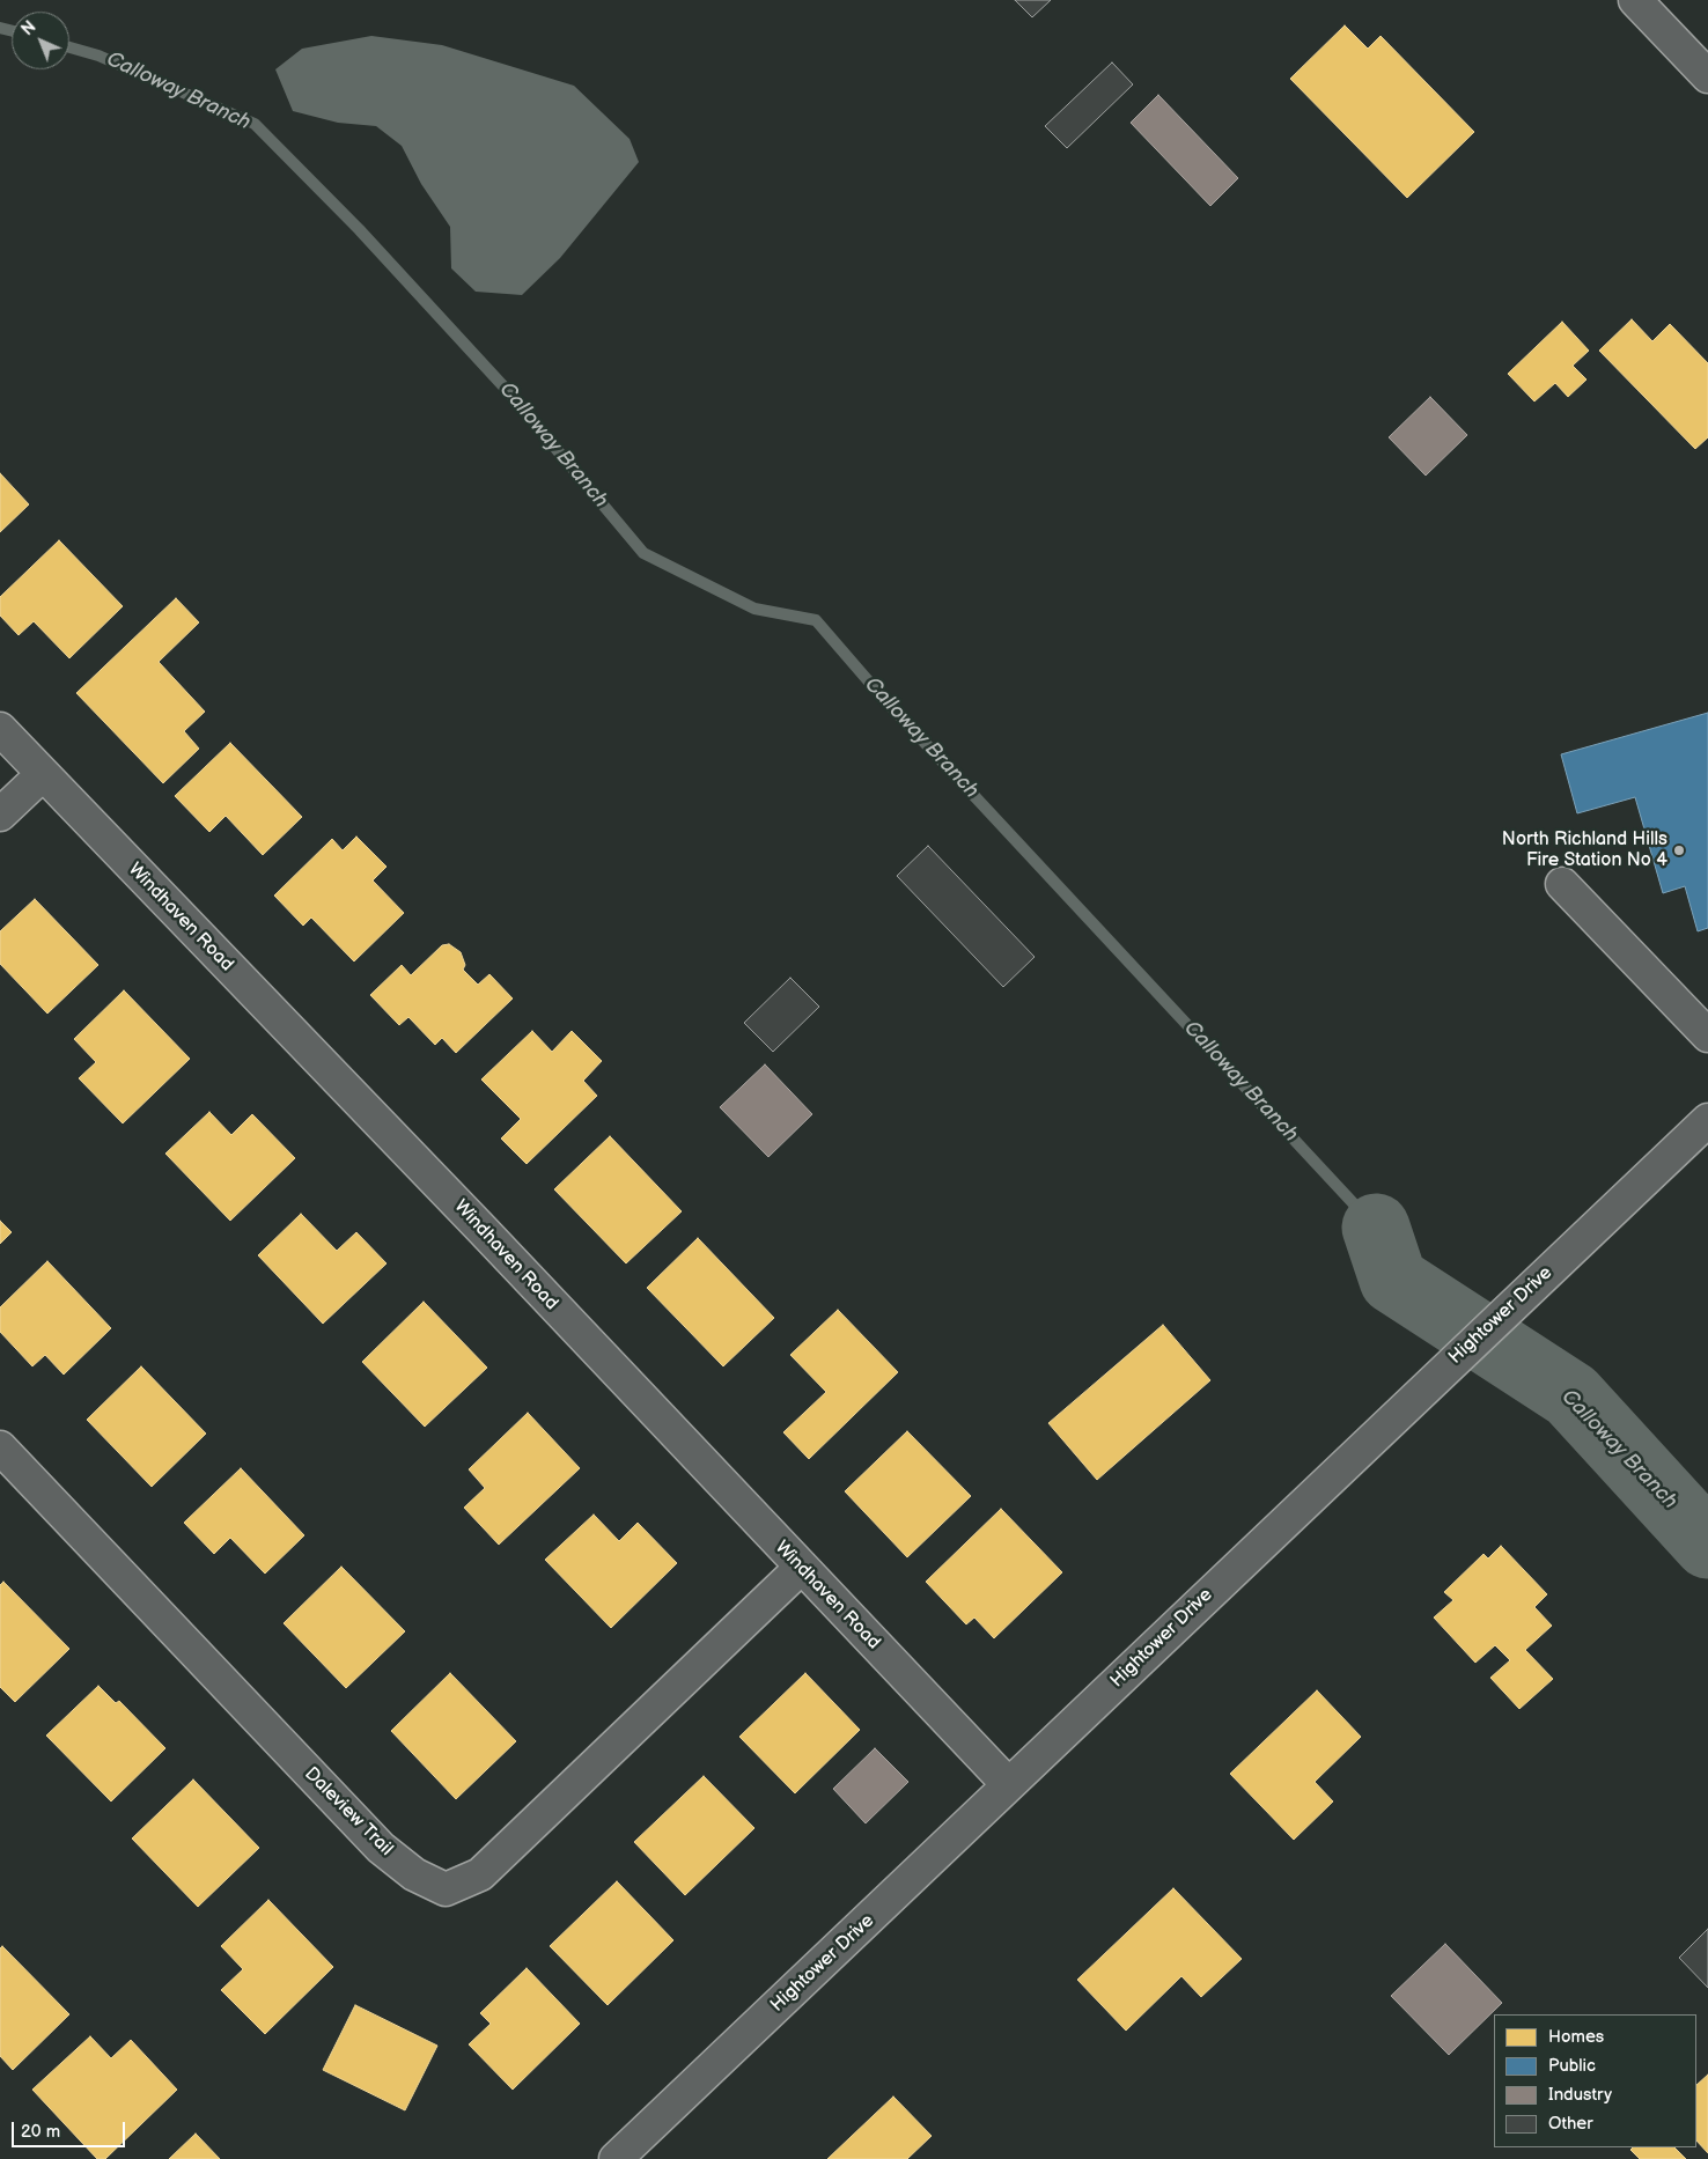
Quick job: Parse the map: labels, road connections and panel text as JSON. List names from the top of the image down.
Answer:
{
  "streets": {
    "street": ["Windhaven Road", "Hightower Drive", "Daleview Trail"]
  },
  "crossings": [
    ["Windhaven Road", "Hightower Drive"],
    ["Windhaven Road", "Daleview Trail"]
  ],
  "water": ["Calloway Branch"],
  "places": ["North Richland Hills Fire Station No 4"],
  "legend": [
    "Homes",
    "Public",
    "Industry",
    "Other"
  ],
  "scale_bar": "20 m",
  "north": "top left"
}
